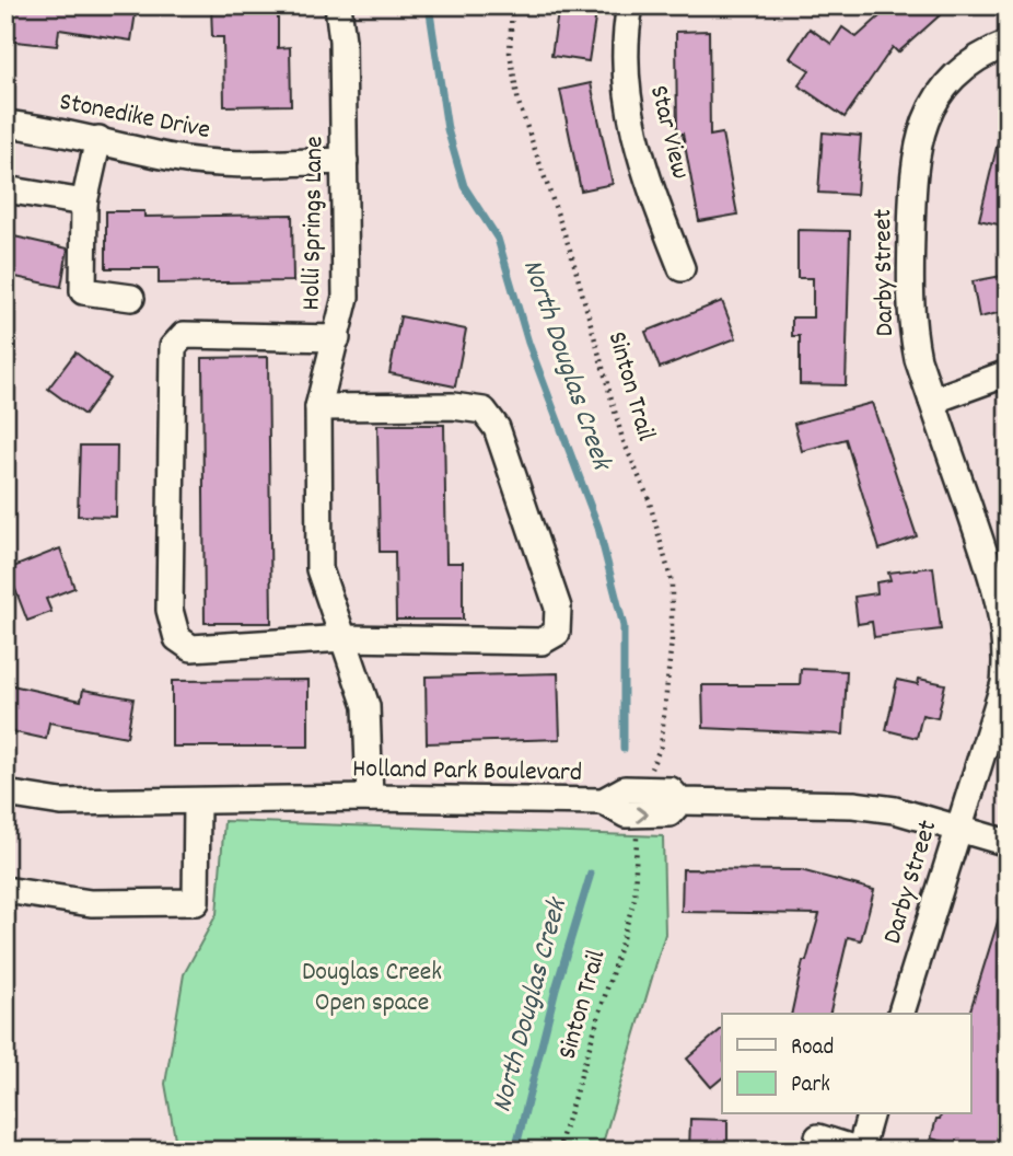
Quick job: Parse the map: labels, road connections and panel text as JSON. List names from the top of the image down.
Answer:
{
  "streets": {
    "street": [
      "Stonedike Drive",
      "Star View",
      "Holli Springs Lane",
      "Darby Street",
      "Holland Park Boulevard"
    ],
    "path": ["Sinton Trail"]
  },
  "crossings": [
    ["Stonedike Drive", "Holli Springs Lane"],
    ["Holli Springs Lane", "Holland Park Boulevard"],
    ["Darby Street", "Holland Park Boulevard"]
  ],
  "water": ["North Douglas Creek"],
  "parks": ["Douglas Creek Open space"],
  "legend": ["Road", "Park"]
}
